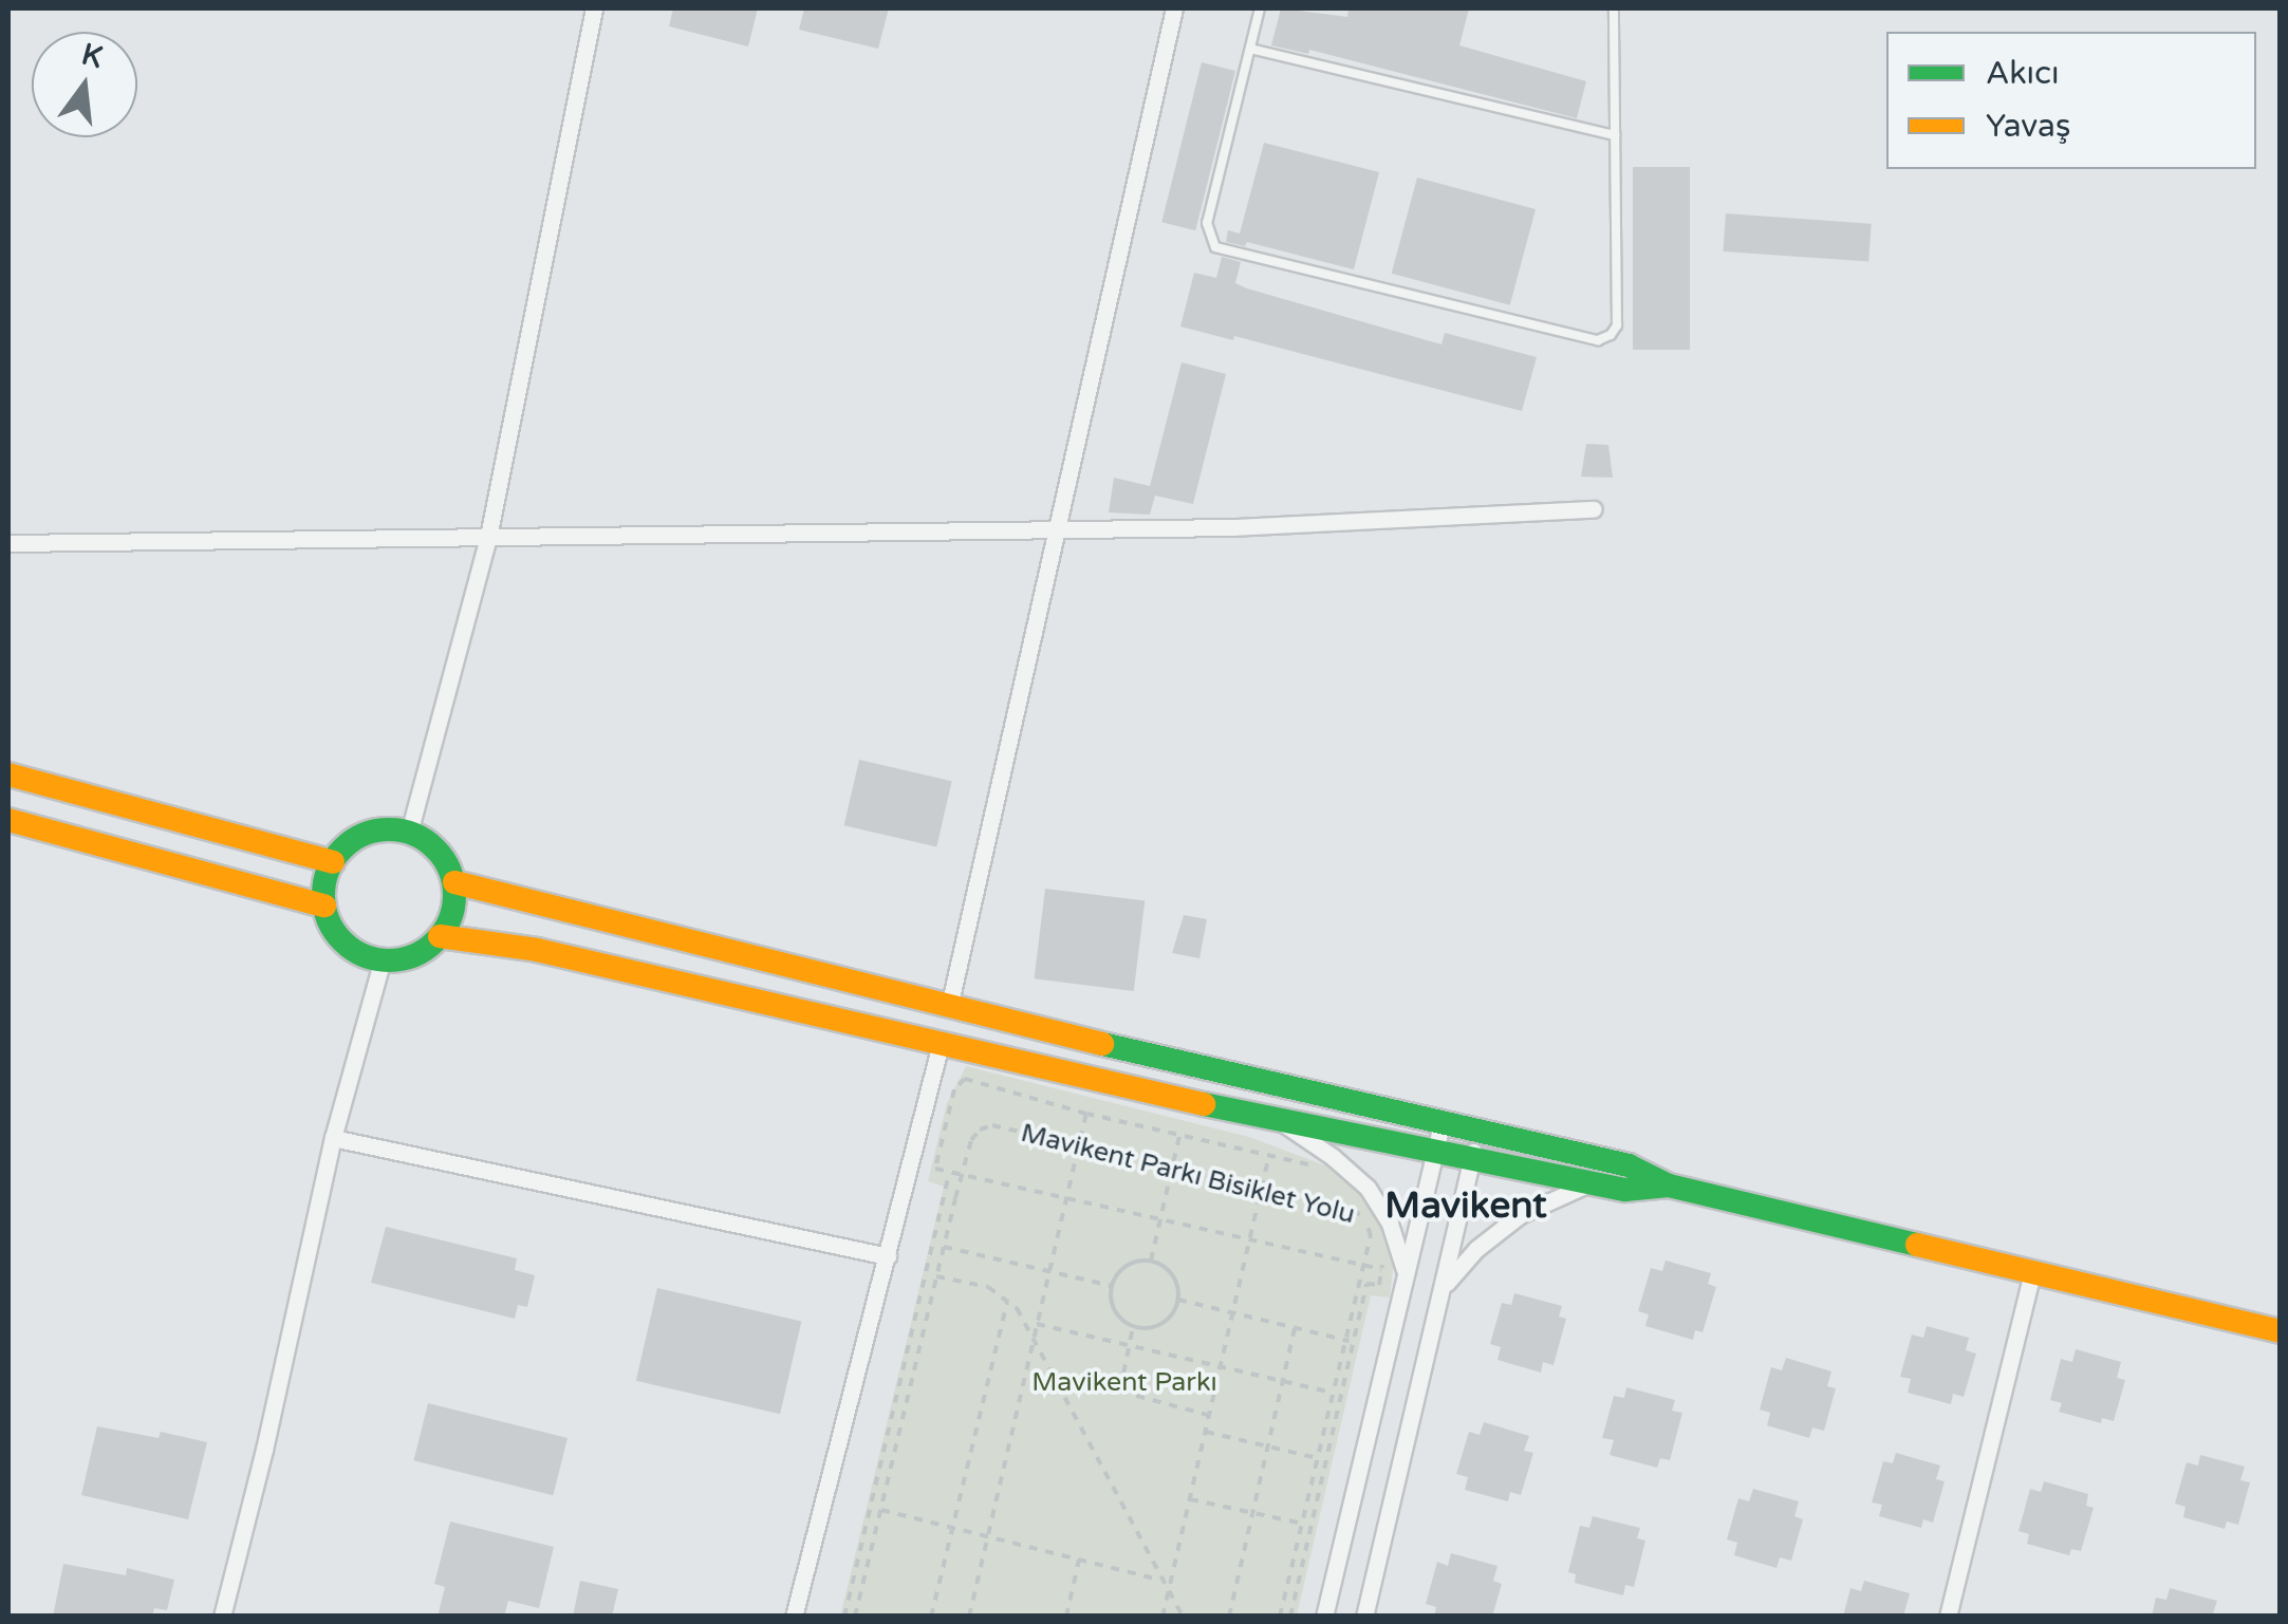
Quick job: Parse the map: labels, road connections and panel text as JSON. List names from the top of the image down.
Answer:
{
  "streets": {
    "path": ["Mavikent Parkı Bisiklet Yolu"]
  },
  "districts": ["Mavikent"],
  "parks": ["Mavikent Parkı"],
  "legend": ["Akıcı", "Yavaş"],
  "north": "top"
}
